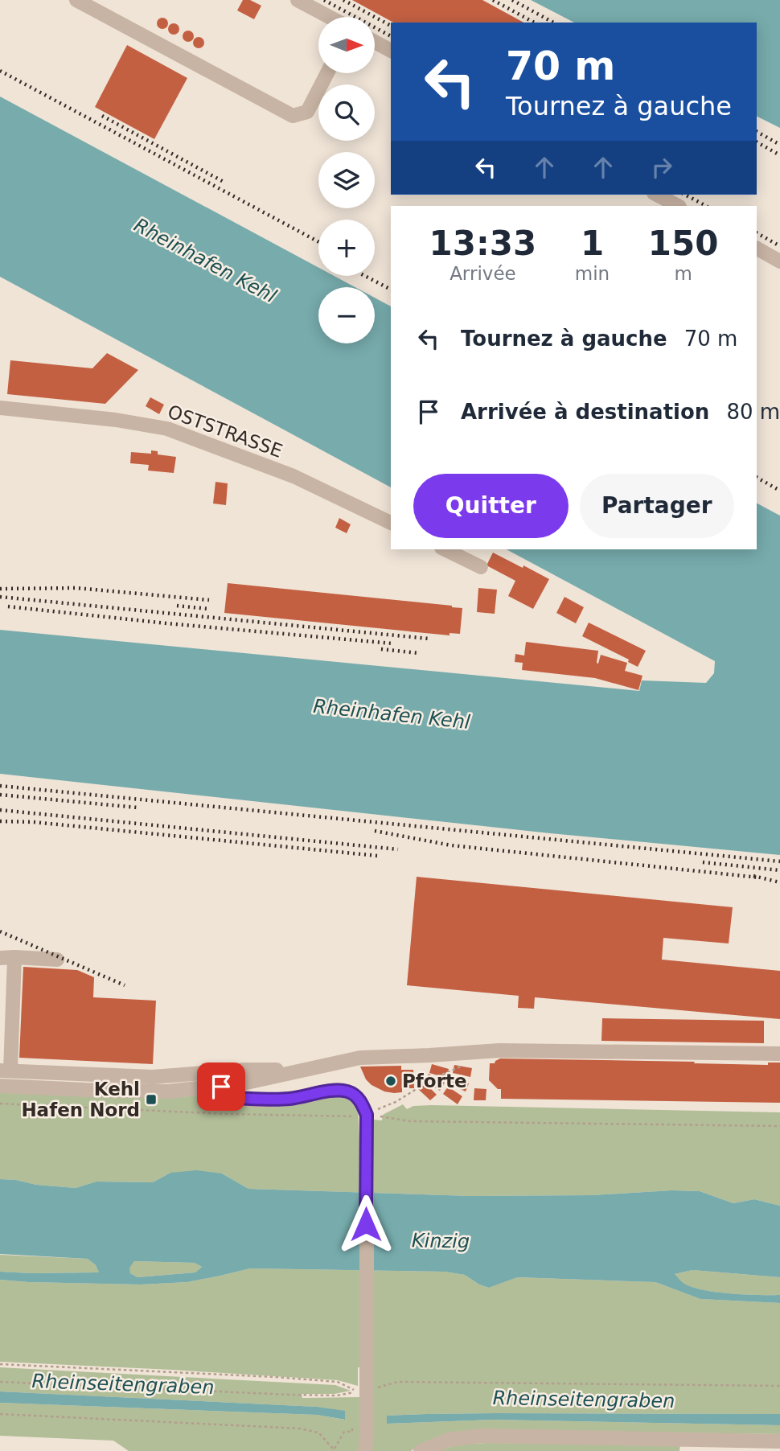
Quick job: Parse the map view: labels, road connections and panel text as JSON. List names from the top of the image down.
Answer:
{
  "streets": {
    "street": ["OSTSTRASSE"]
  },
  "water": ["Rheinhafen Kehl", "Kinzig", "Rheinseitengraben"],
  "places": {
    "other": ["Pforte"],
    "transit": ["Kehl Hafen Nord"]
  },
  "north": "right",
  "page": {
    "map_buttons": ["+", "−"],
    "turn": ["70 m", "Tournez à gauche"],
    "eta": [
      "13:33",
      "Arrivée",
      "1",
      "min",
      "150",
      "m"
    ],
    "list": [
      {
        "name": "Tournez à gauche",
        "value": "70 m"
      },
      {
        "name": "Arrivée à destination",
        "value": "80 m"
      }
    ],
    "buttons": ["Quitter", "Partager"]
  }
}
